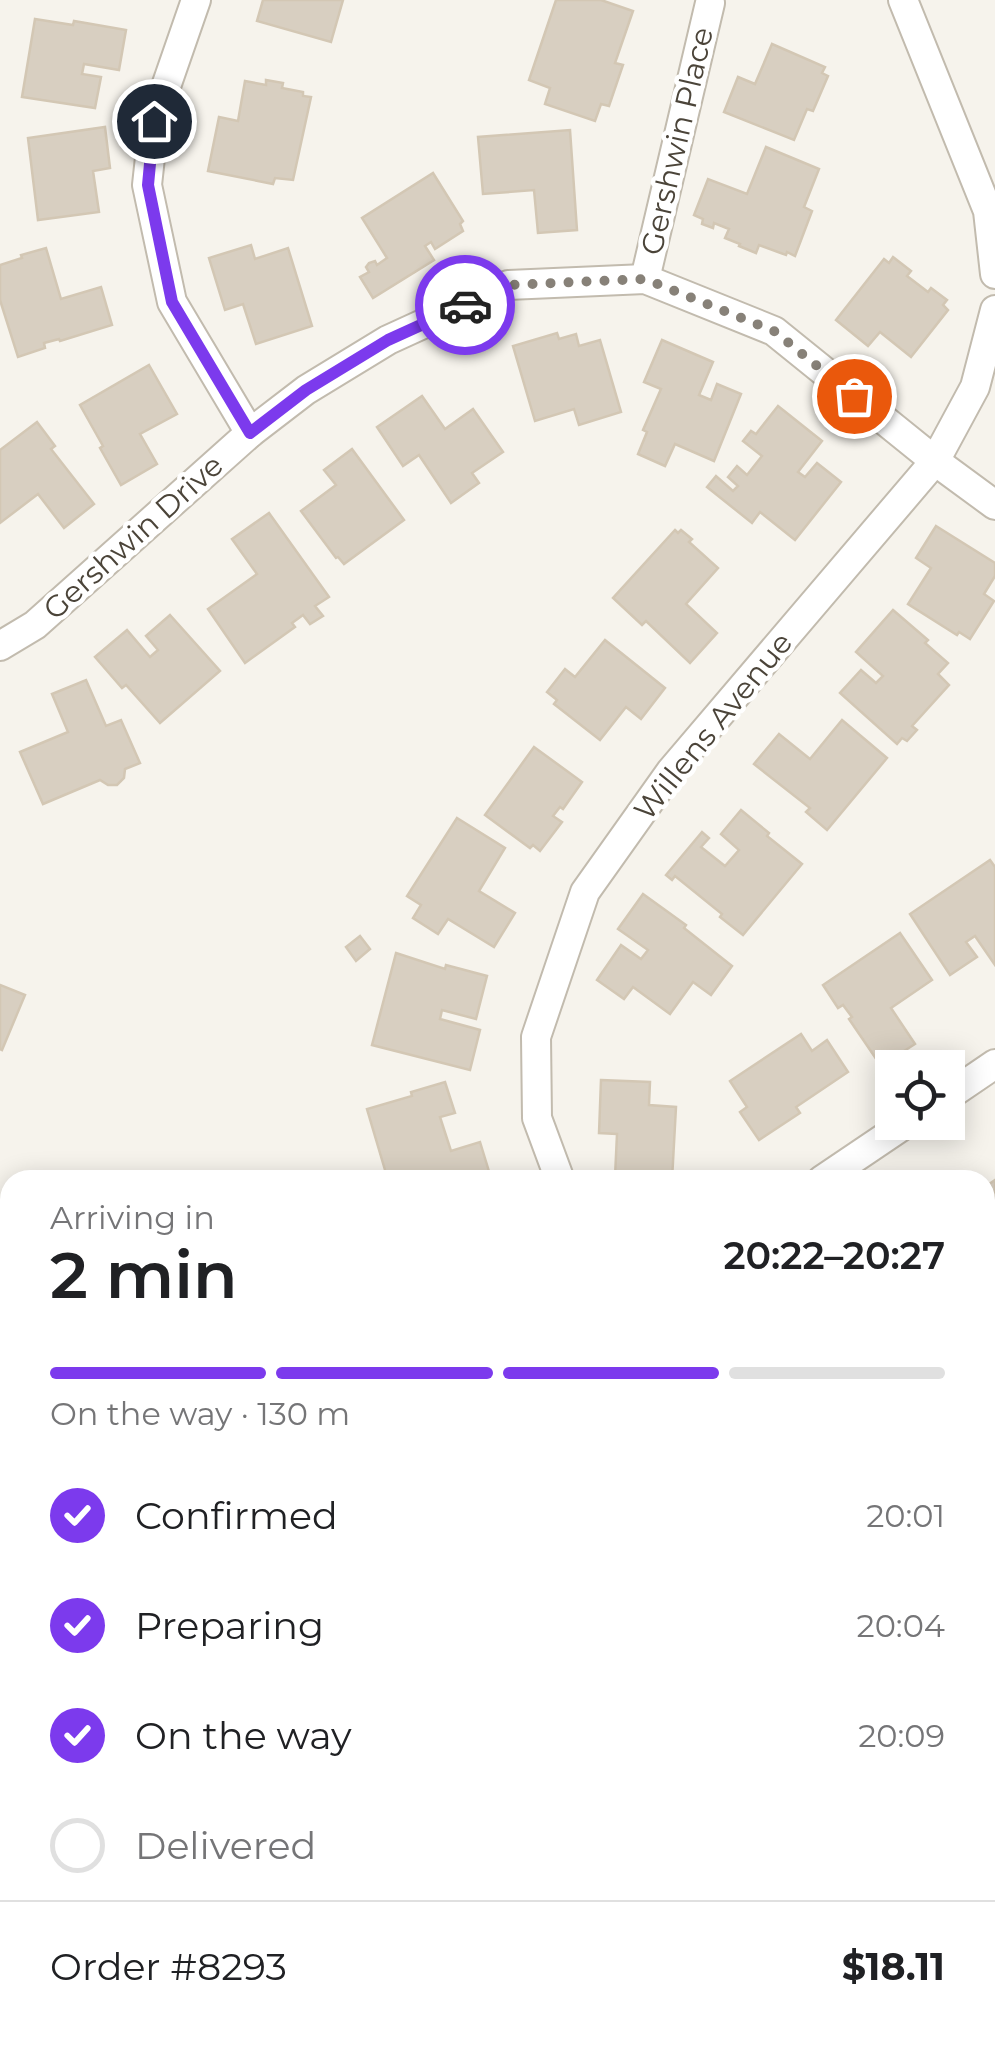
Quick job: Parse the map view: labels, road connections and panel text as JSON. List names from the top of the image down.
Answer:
{
  "streets": {
    "street": ["Gershwin Place", "Gershwin Drive", "Willens Avenue"]
  },
  "crossings": [
    ["Gershwin Place", "Gershwin Drive"],
    ["Gershwin Drive", "Willens Avenue"]
  ],
  "page": {
    "heading": ["2 min", "Arriving in", "20:22–20:27"],
    "panel": ["Order #8293", "$18.11"],
    "bar": "On the way · 130 m",
    "list": [
      ["Confirmed", "20:01"],
      ["Preparing", "20:04"],
      ["On the way", "20:09"],
      "Delivered"
    ]
  }
}
